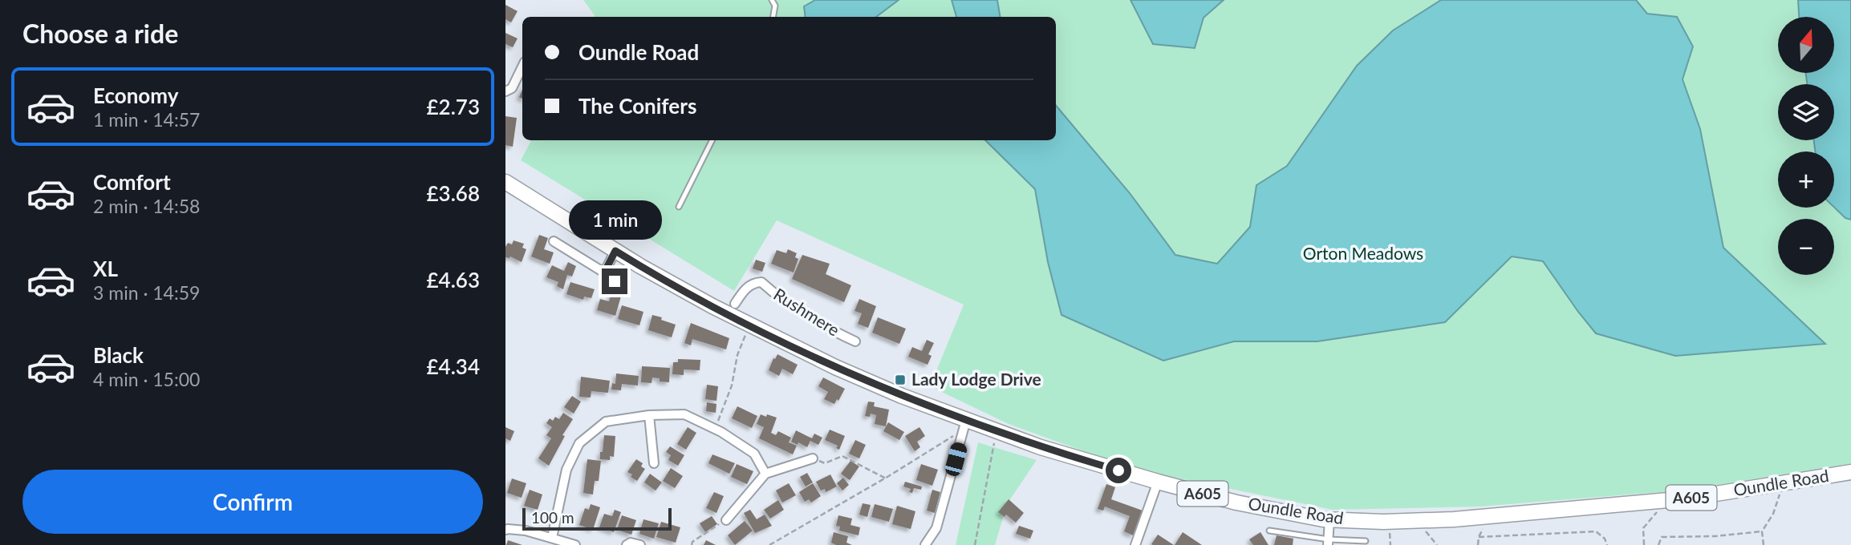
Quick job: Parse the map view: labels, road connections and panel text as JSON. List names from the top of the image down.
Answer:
{
  "streets": {
    "main road": ["Oundle Road", "A605"],
    "street": ["Rushmere"]
  },
  "parks": ["Orton Meadows"],
  "places": {
    "transit": ["Lady Lodge Drive"]
  },
  "scale_bar": "100 m",
  "north": "top",
  "page": {
    "heading": "Choose a ride",
    "map_buttons": ["+", "−"],
    "banner": ["Oundle Road", "The Conifers"],
    "list": [
      {
        "name": "Economy",
        "note": "1 min · 14:57",
        "value": "£2.73"
      },
      {
        "name": "Comfort",
        "note": "2 min · 14:58",
        "value": "£3.68"
      },
      {
        "name": "XL",
        "note": "3 min · 14:59",
        "value": "£4.63"
      },
      {
        "name": "Black",
        "note": "4 min · 15:00",
        "value": "£4.34"
      }
    ],
    "bubble": "1 min",
    "buttons": "Confirm",
    "scale": "100 m"
  }
}
